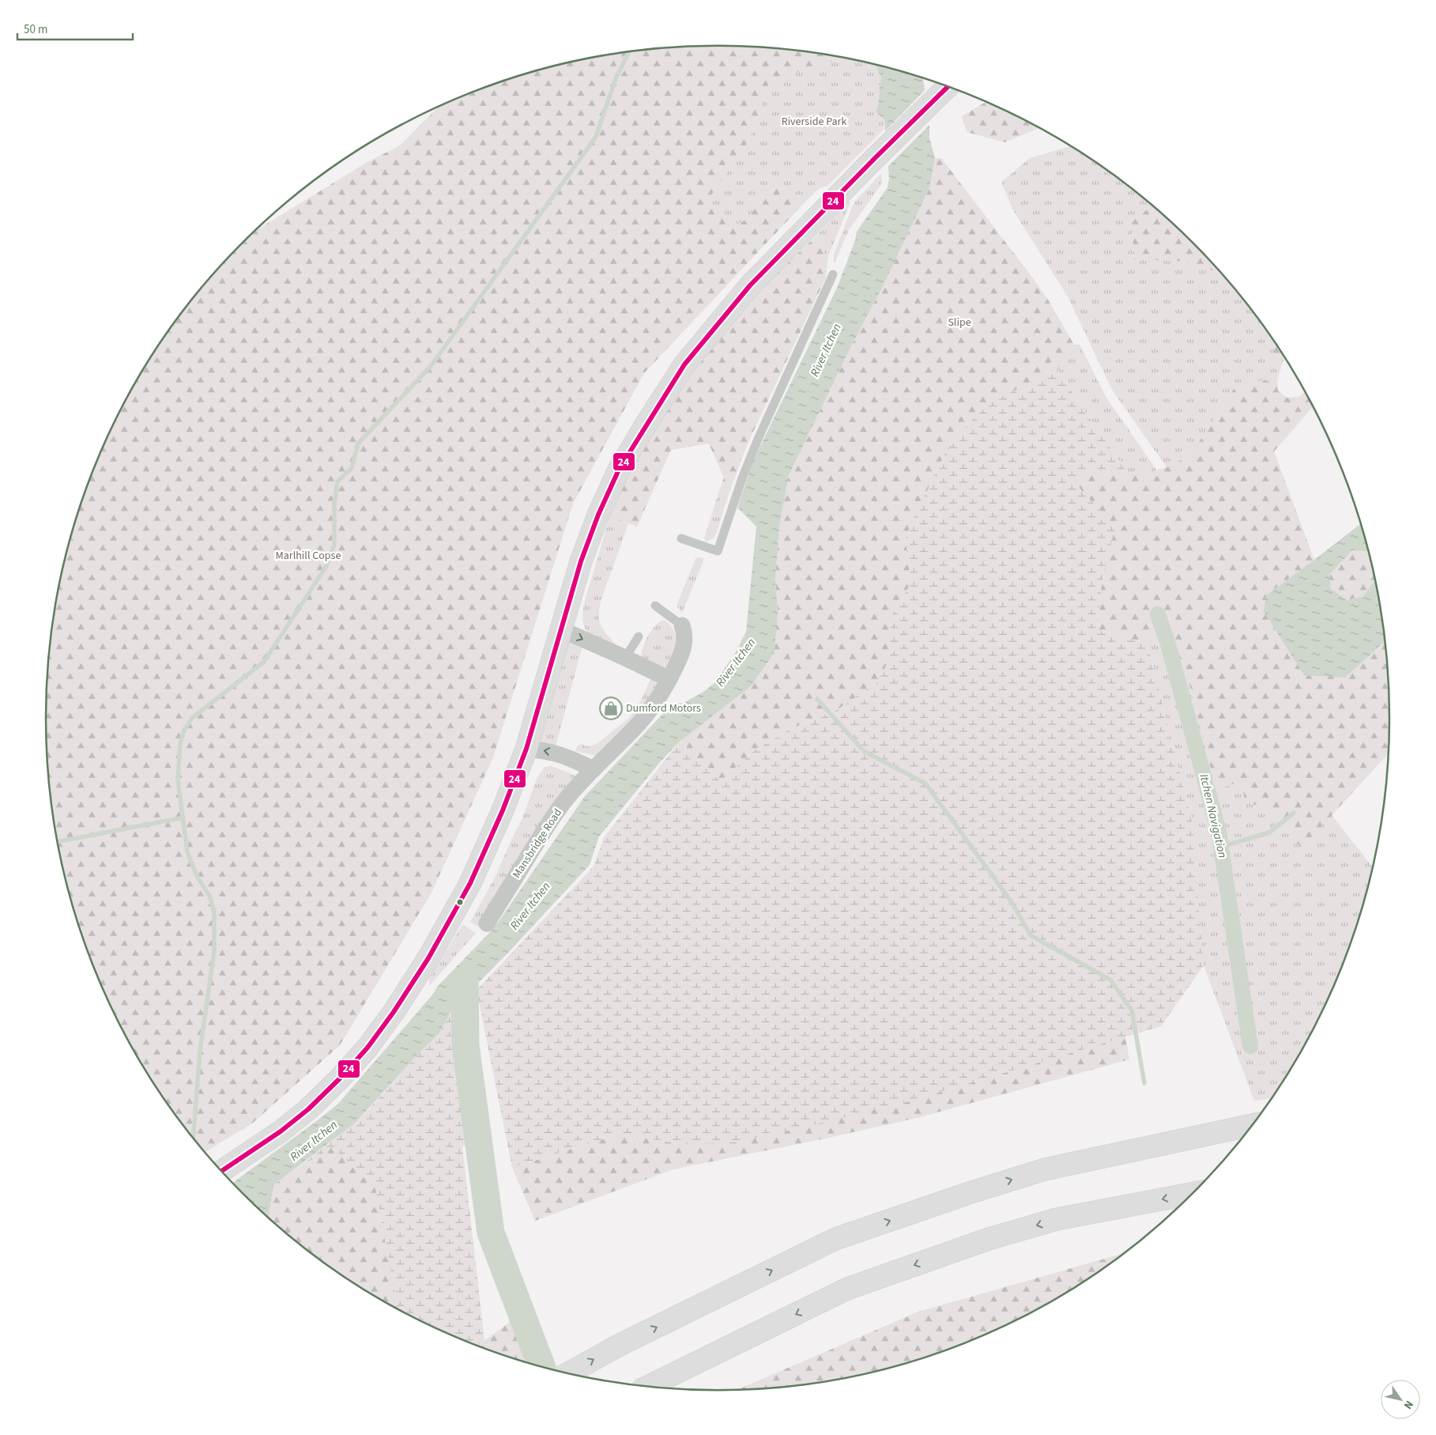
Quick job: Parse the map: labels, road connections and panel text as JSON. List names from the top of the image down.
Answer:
{
  "streets": {
    "street": ["Mansbridge Road"]
  },
  "water": ["River Itchen", "Itchen Navigation"],
  "parks": ["Riverside Park", "Slipe", "Marlhill Copse"],
  "places": {
    "shop": ["Dumford Motors"]
  },
  "lines": ["transit line 24"],
  "scale_bar": "50 m",
  "north": "bottom right"
}
